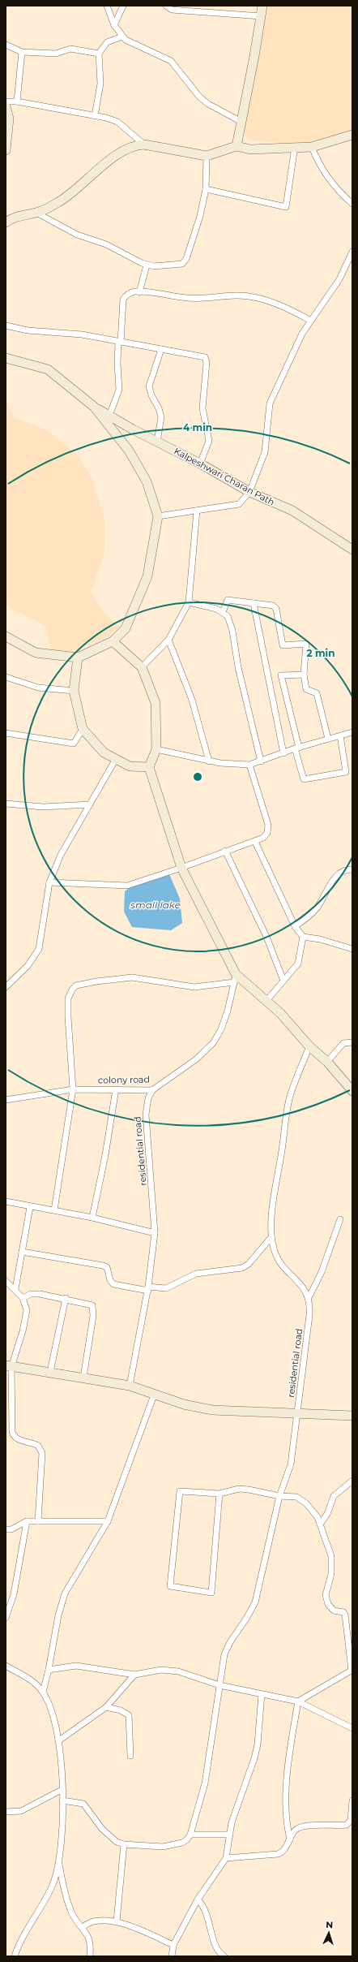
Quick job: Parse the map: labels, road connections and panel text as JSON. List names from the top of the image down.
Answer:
{
  "streets": {
    "street": ["Kalpeshwari Charan Path", "colony road", "residential road"]
  },
  "crossings": [
    ["colony road", "residential road"]
  ],
  "water": ["small lake"],
  "north": "top",
  "rings": ["4 min", "2 min"]
}
